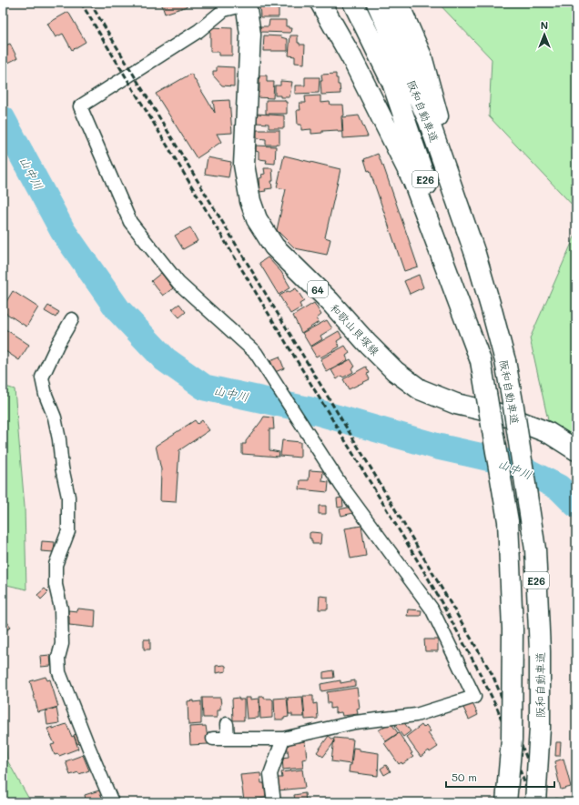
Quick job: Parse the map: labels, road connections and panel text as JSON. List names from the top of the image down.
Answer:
{
  "streets": {
    "main road": [
      "阪和自動車道",
      "E26",
      "64",
      "和歌山貝塚線"
    ]
  },
  "water": ["山中川"],
  "scale_bar": "50 m",
  "north": "top"
}
